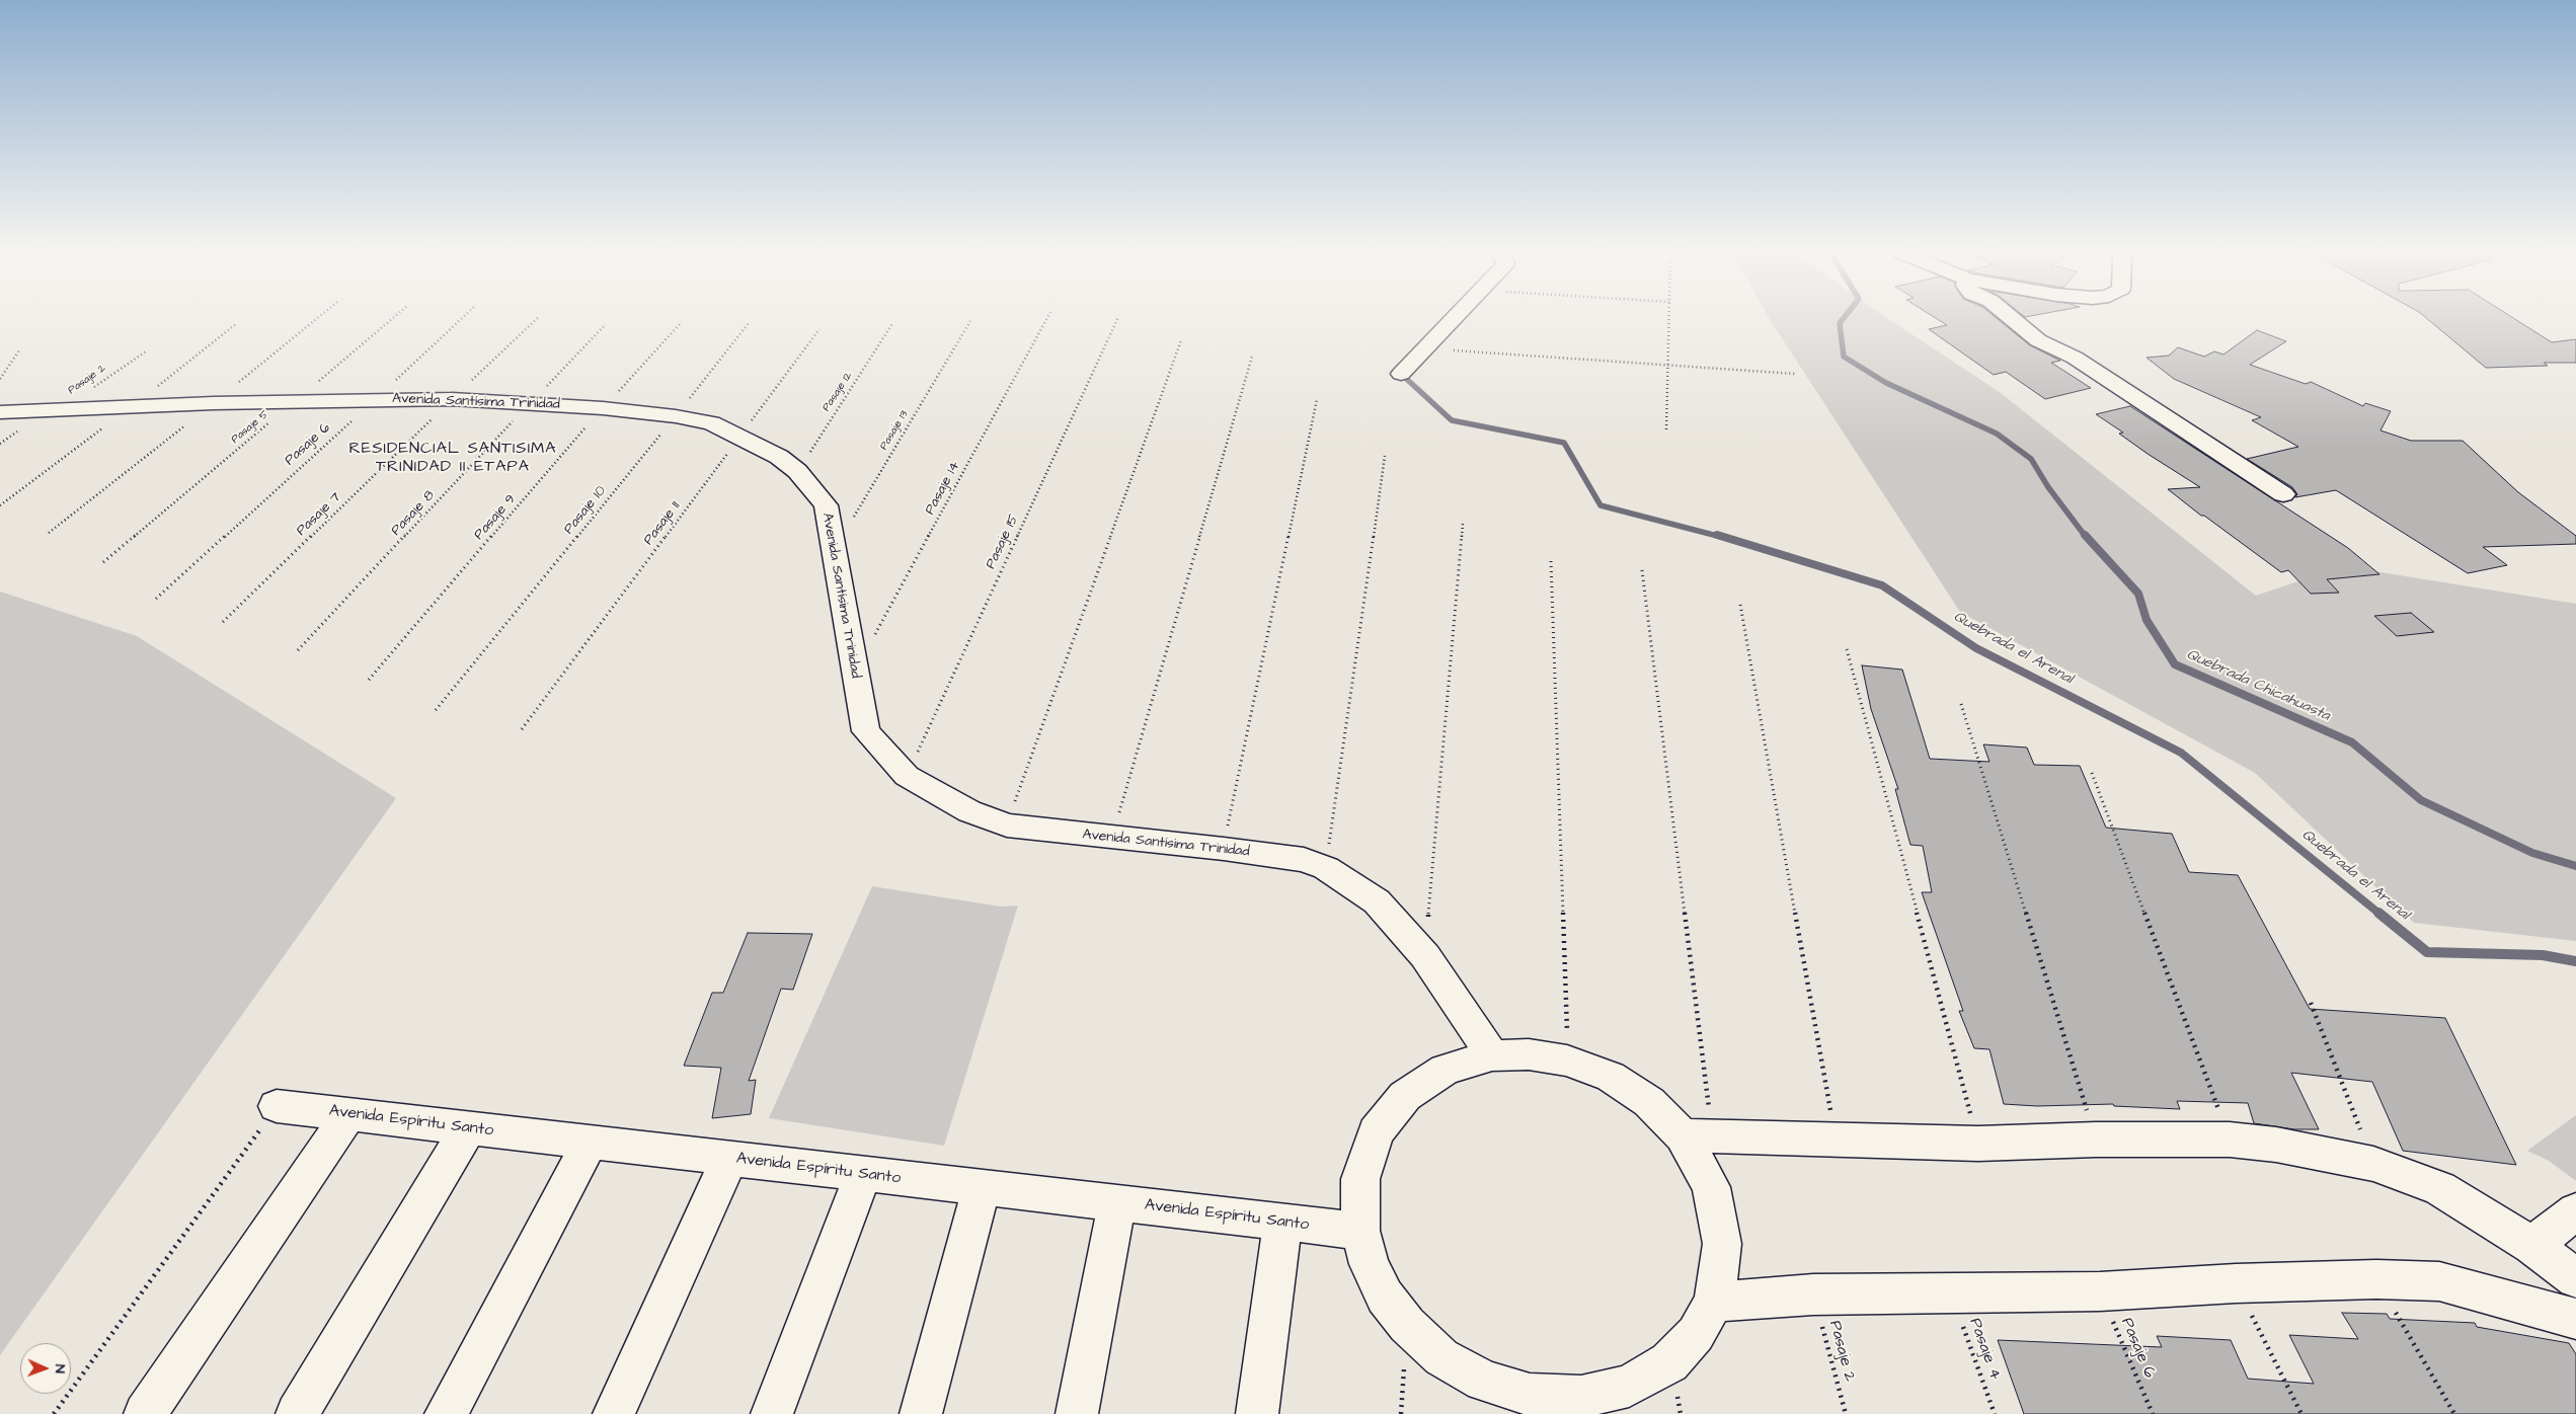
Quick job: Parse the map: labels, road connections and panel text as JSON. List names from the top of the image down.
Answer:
{
  "streets": {
    "street": ["Avenida Santísima Trinidad", "Avenida Espíritu Santo"],
    "path": [
      "Pasaje 2",
      "Pasaje 12",
      "Pasaje 5",
      "Pasaje 13",
      "Pasaje 6",
      "Pasaje 14",
      "Pasaje 10",
      "Pasaje 8",
      "Pasaje 7",
      "Pasaje 9",
      "Pasaje 11",
      "Pasaje 15",
      "Pasaje 4"
    ]
  },
  "crossings": [
    ["Pasaje 2", "Avenida Santísima Trinidad"],
    ["Pasaje 12", "Avenida Santísima Trinidad"],
    ["Avenida Santísima Trinidad", "Pasaje 5"],
    ["Avenida Santísima Trinidad", "Pasaje 13"],
    ["Avenida Santísima Trinidad", "Pasaje 6"],
    ["Avenida Santísima Trinidad", "Pasaje 14"],
    ["Avenida Santísima Trinidad", "Pasaje 10"],
    ["Avenida Santísima Trinidad", "Pasaje 8"],
    ["Avenida Santísima Trinidad", "Pasaje 7"],
    ["Avenida Santísima Trinidad", "Pasaje 9"],
    ["Avenida Santísima Trinidad", "Pasaje 11"],
    ["Avenida Santísima Trinidad", "Pasaje 15"]
  ],
  "districts": ["RESIDENCIAL SANTISIMA TRINIDAD II ETAPA"],
  "water": ["Quebrada el Arenal", "Quebrada Chicahuasta"],
  "north": "right"
}
